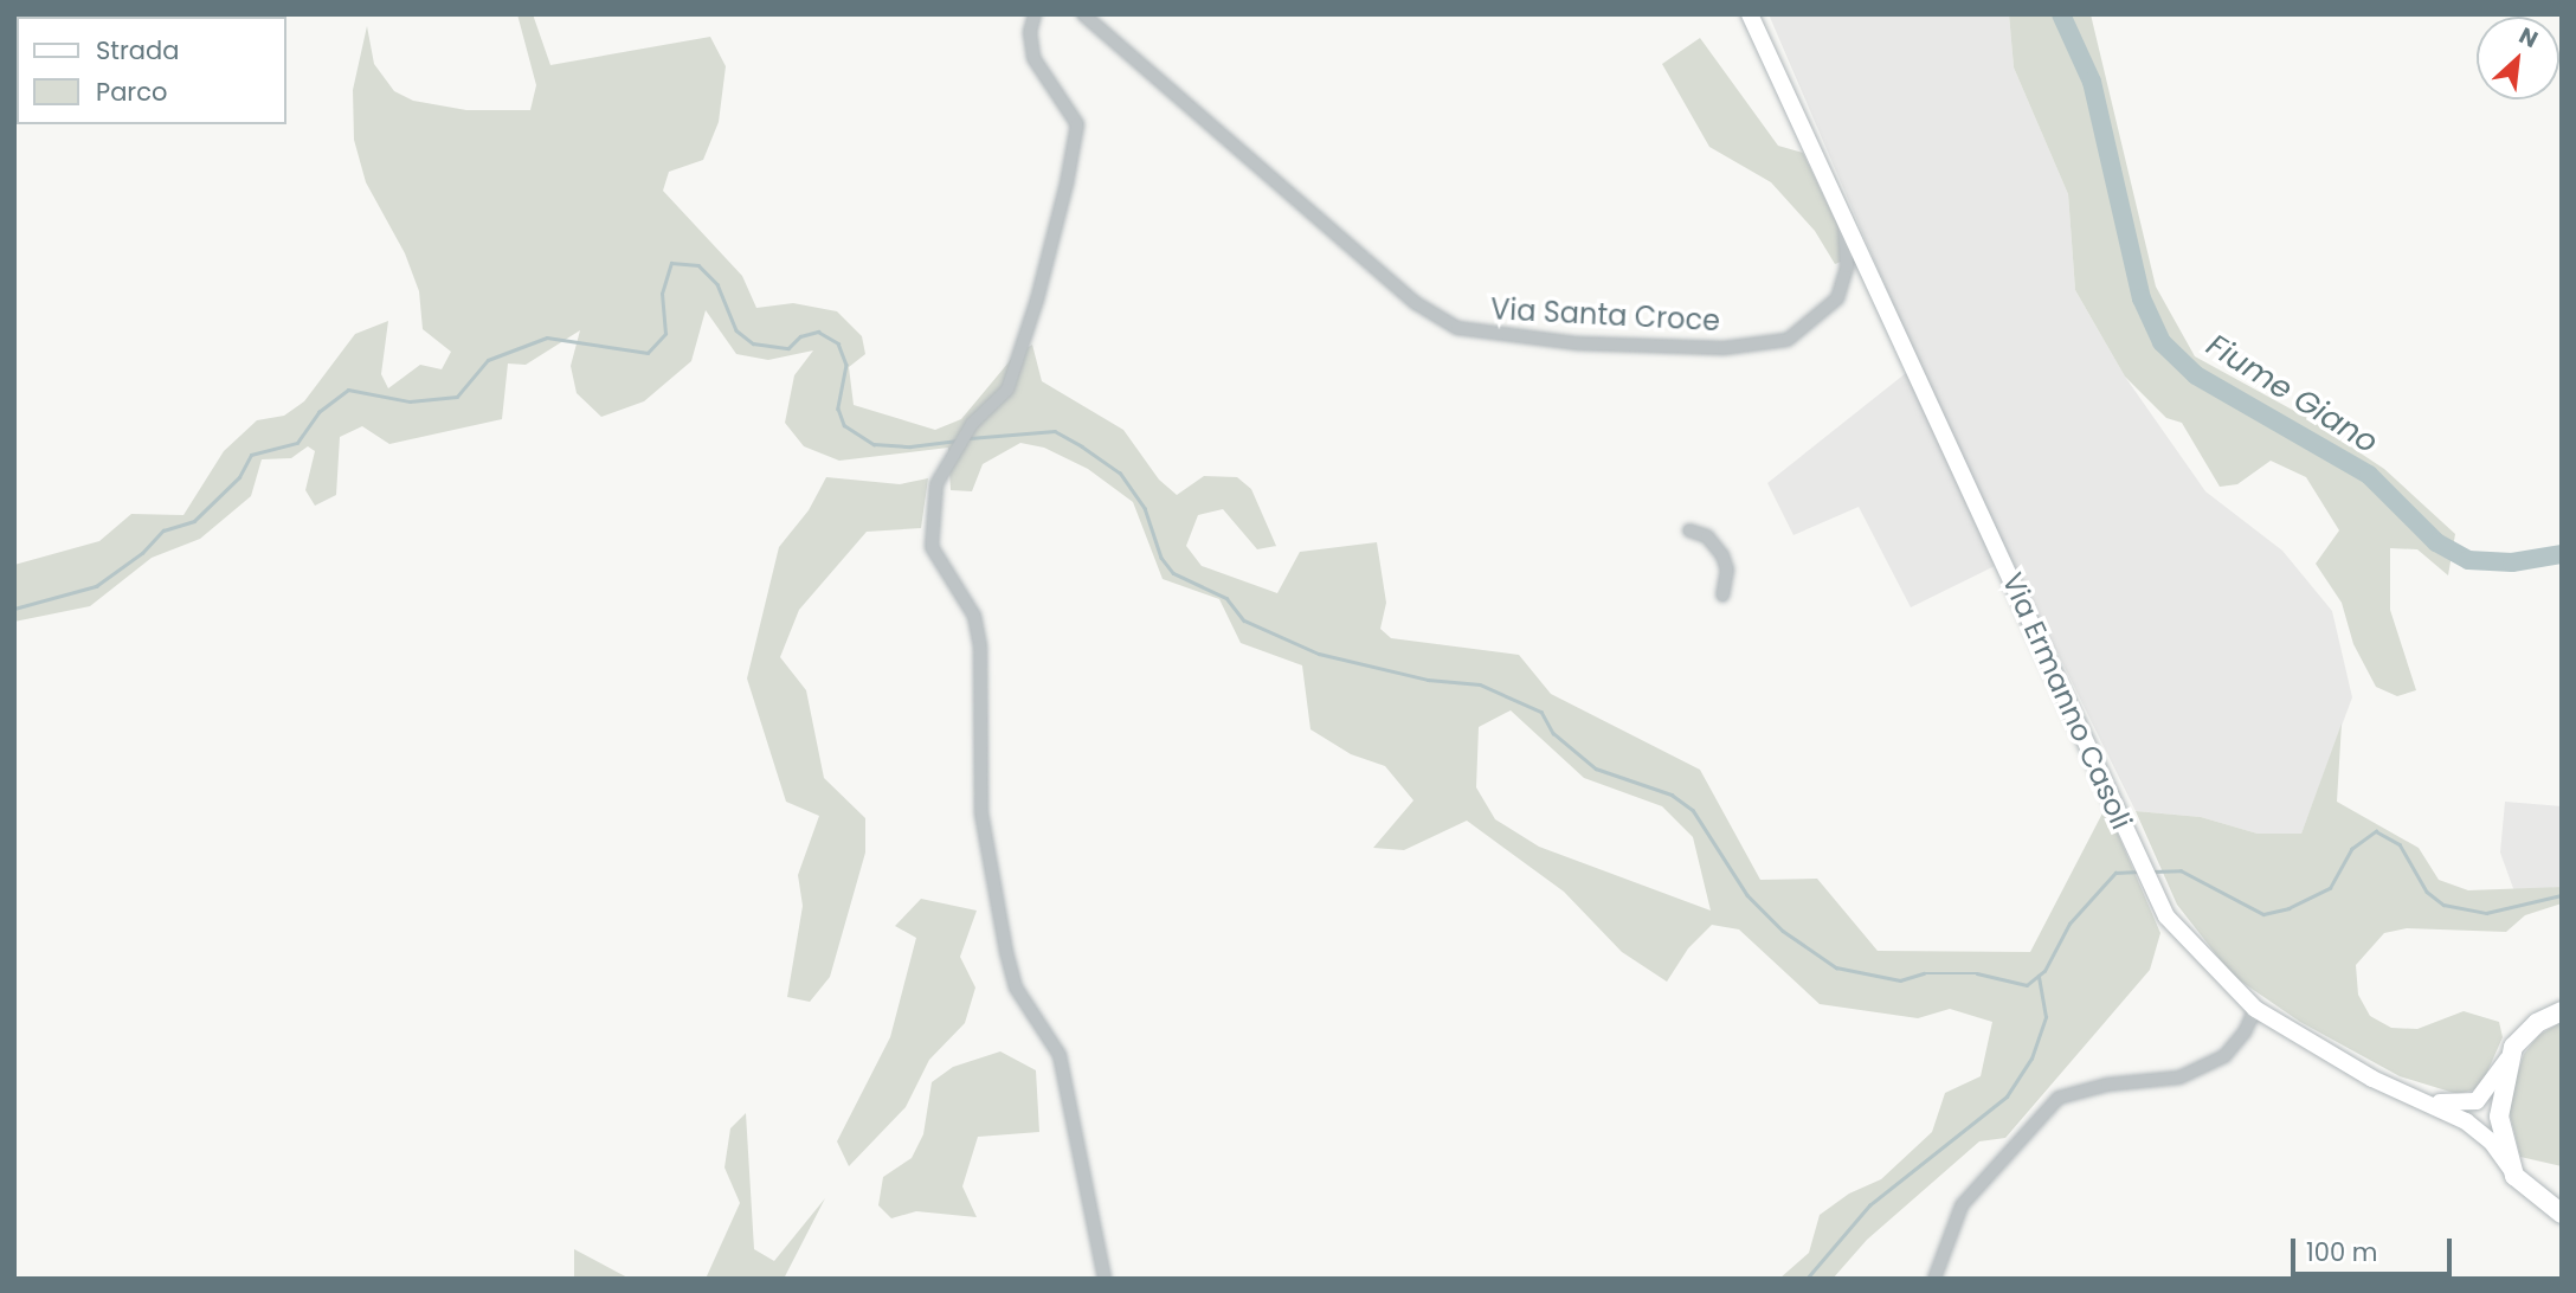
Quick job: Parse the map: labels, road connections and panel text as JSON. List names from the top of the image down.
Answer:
{
  "streets": {
    "main road": ["Via Ermanno Casoli"],
    "street": ["Via Santa Croce"]
  },
  "crossings": [
    ["Via Santa Croce", "Via Ermanno Casoli"]
  ],
  "water": ["Fiume Giano"],
  "legend": ["Strada", "Parco"],
  "scale_bar": "100 m",
  "north": "top right"
}
